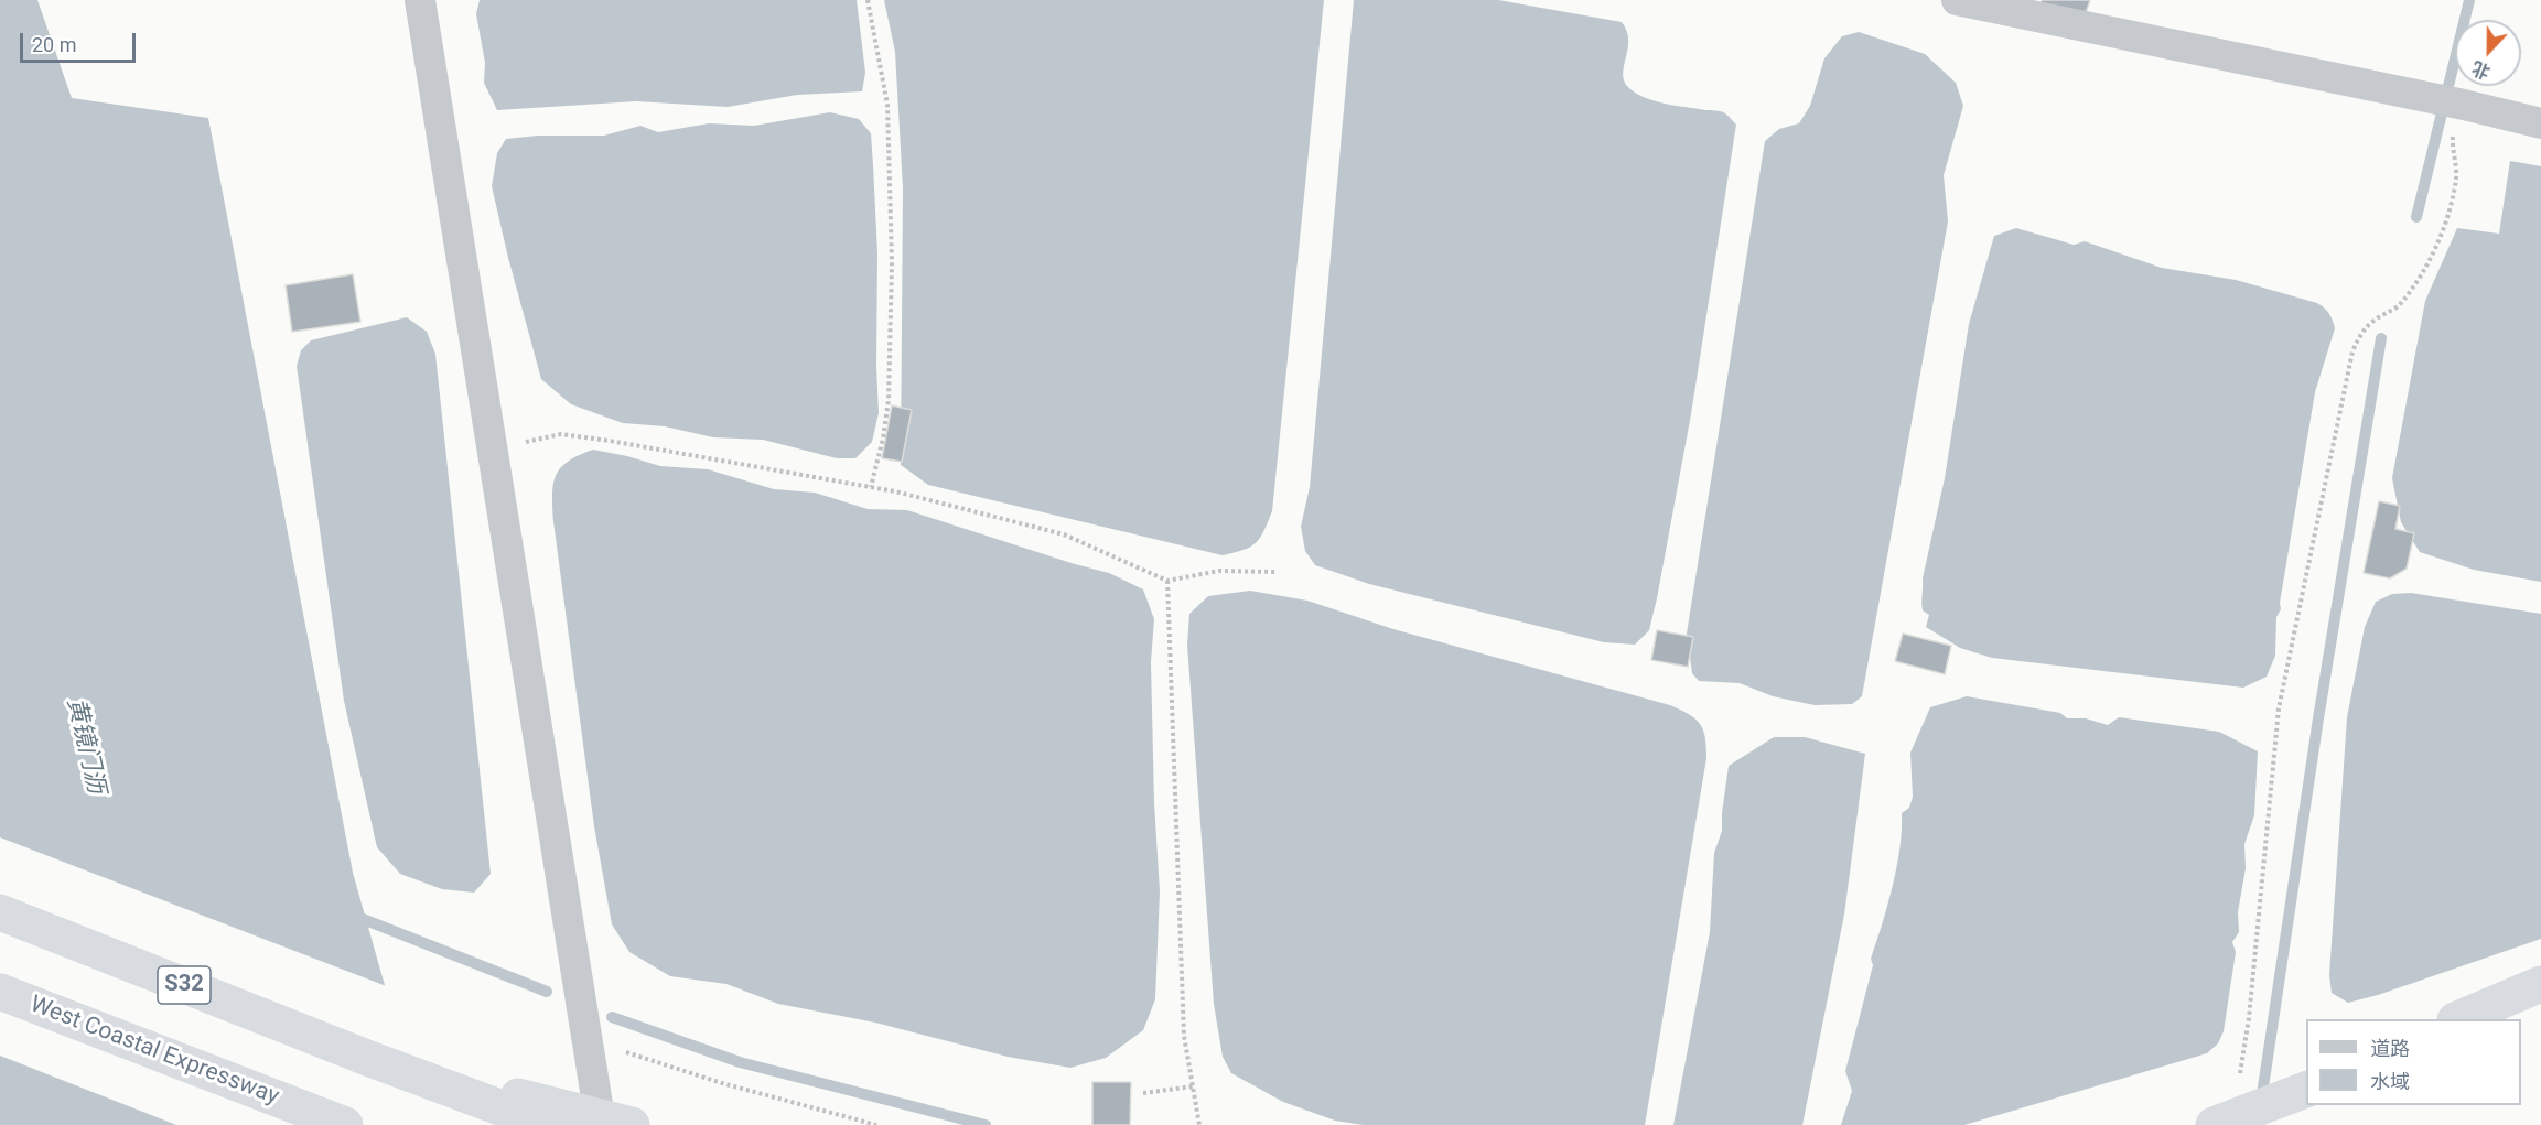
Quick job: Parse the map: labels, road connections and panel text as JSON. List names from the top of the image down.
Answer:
{
  "streets": {
    "highway": ["S32", "West Coastal Expressway"]
  },
  "water": ["黄镜门沥"],
  "legend": ["道路", "水域"],
  "scale_bar": "20 m",
  "north": "bottom"
}
